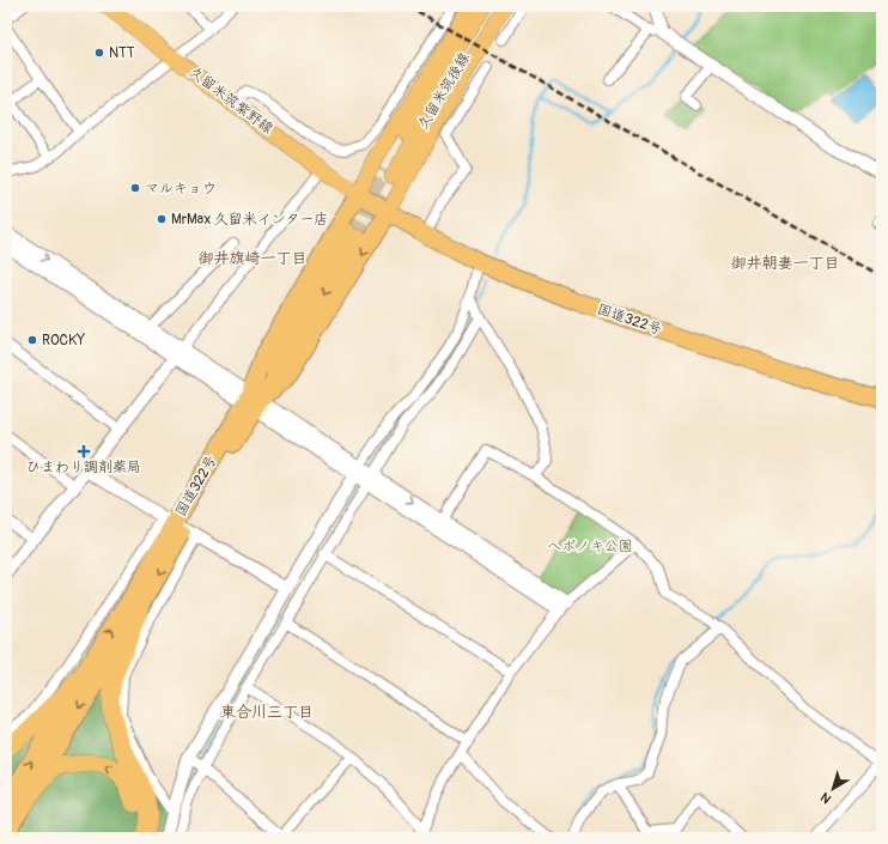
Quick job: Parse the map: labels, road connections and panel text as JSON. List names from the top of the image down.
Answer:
{
  "streets": {
    "highway": ["国道322号"],
    "main road": ["久留米筑後線", "久留米筑紫野線"]
  },
  "crossings": [
    ["久留米筑紫野線", "国道322号"]
  ],
  "districts": ["御井旗崎一丁目", "御井朝妻一丁目", "東合川三丁目"],
  "parks": ["ヘボノキ公園"],
  "places": {
    "other": [
      "NTT",
      "マルキョウ",
      "MrMax 久留米インター店",
      "ROCKY"
    ],
    "health": ["ひまわり調剤薬局"]
  },
  "north": "bottom left"
}
